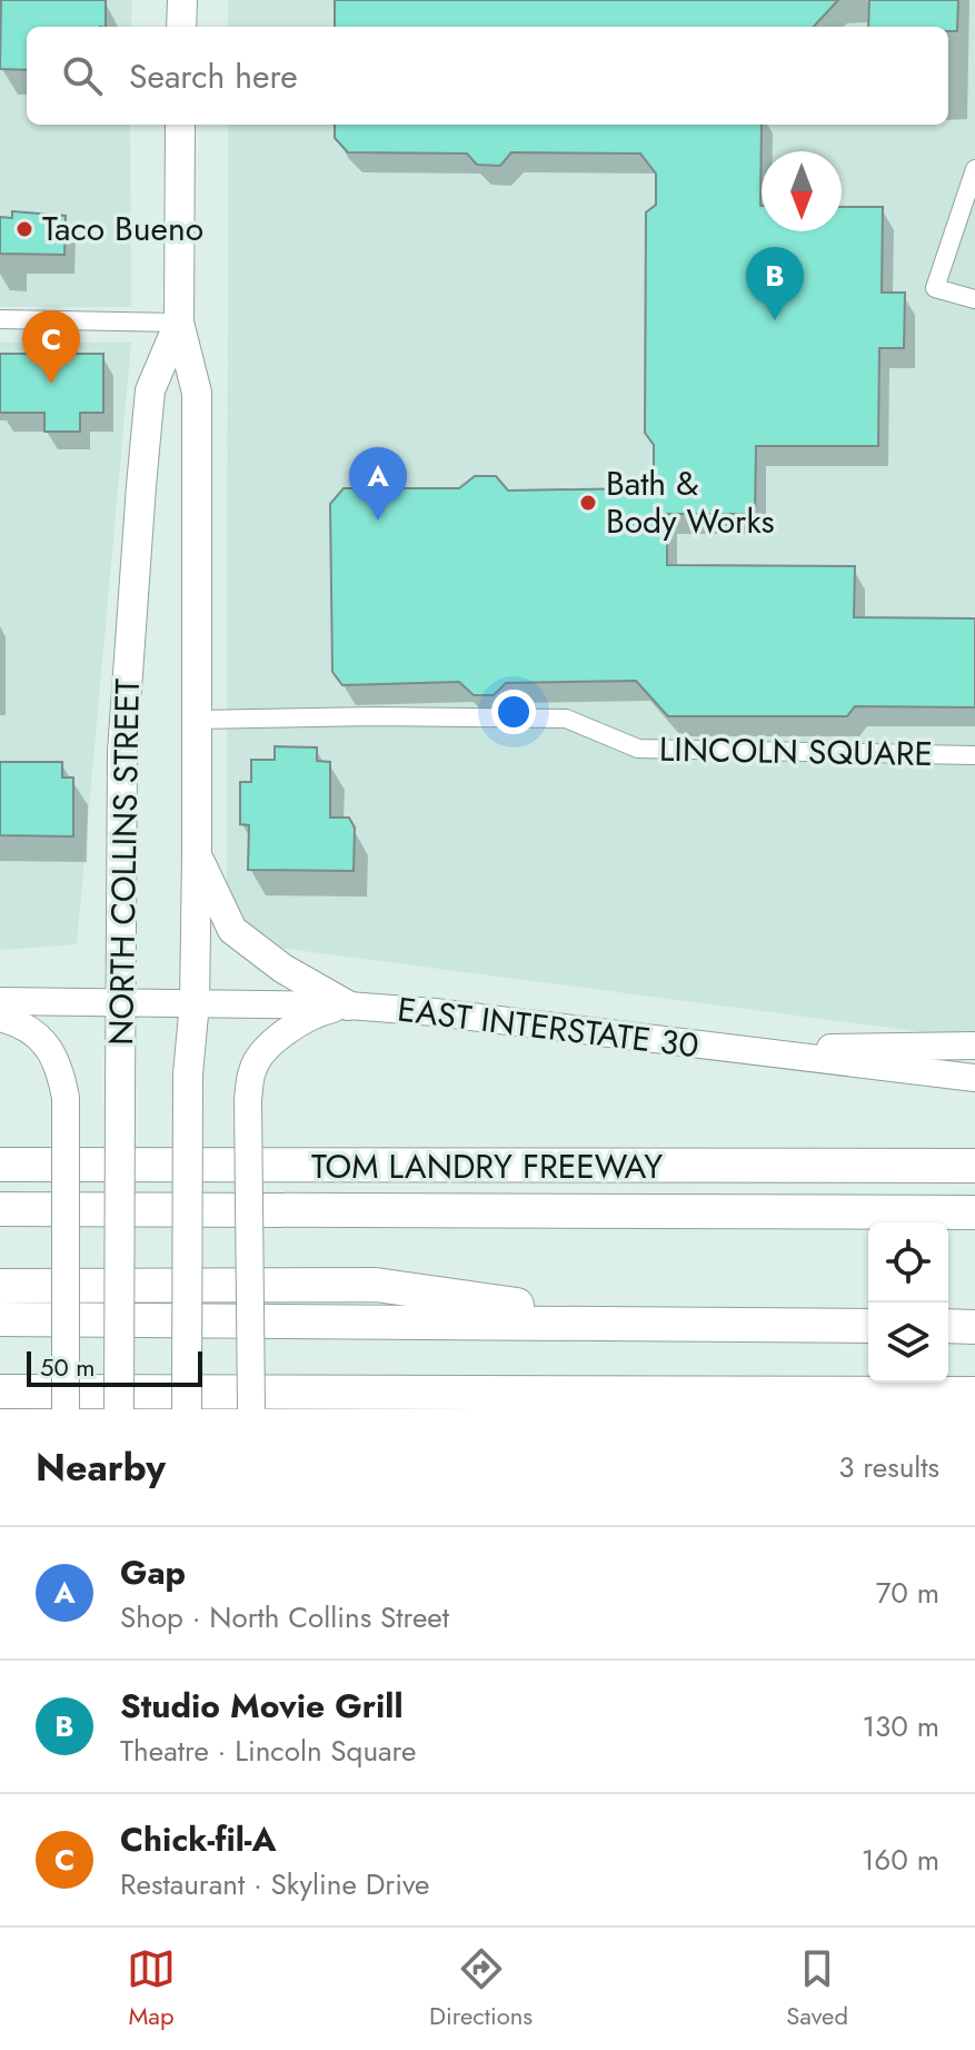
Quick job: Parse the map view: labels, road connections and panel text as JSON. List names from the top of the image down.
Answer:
{
  "streets": {
    "highway": ["TOM LANDRY FREEWAY"],
    "main road": ["NORTH COLLINS STREET", "EAST INTERSTATE 30"],
    "street": ["LINCOLN SQUARE"]
  },
  "crossings": [
    ["LINCOLN SQUARE", "NORTH COLLINS STREET"],
    ["NORTH COLLINS STREET", "EAST INTERSTATE 30"]
  ],
  "places": ["Taco Bueno", "Bath & Body Works"],
  "scale_bar": "50 m",
  "north": "bottom",
  "page": {
    "search": "Search here",
    "pins": ["B", "C", "A"],
    "scale": "50 m",
    "heading": ["Nearby", "3 results"],
    "list": [
      {
        "mark": "A",
        "name": "Gap",
        "note": "Shop · North Collins Street",
        "value": "70 m"
      },
      {
        "mark": "B",
        "name": "Studio Movie Grill",
        "note": "Theatre · Lincoln Square",
        "value": "130 m"
      },
      {
        "mark": "C",
        "name": "Chick-fil-A",
        "note": "Restaurant · Skyline Drive",
        "value": "160 m"
      }
    ],
    "nav": ["Map", "Directions", "Saved"]
  }
}
